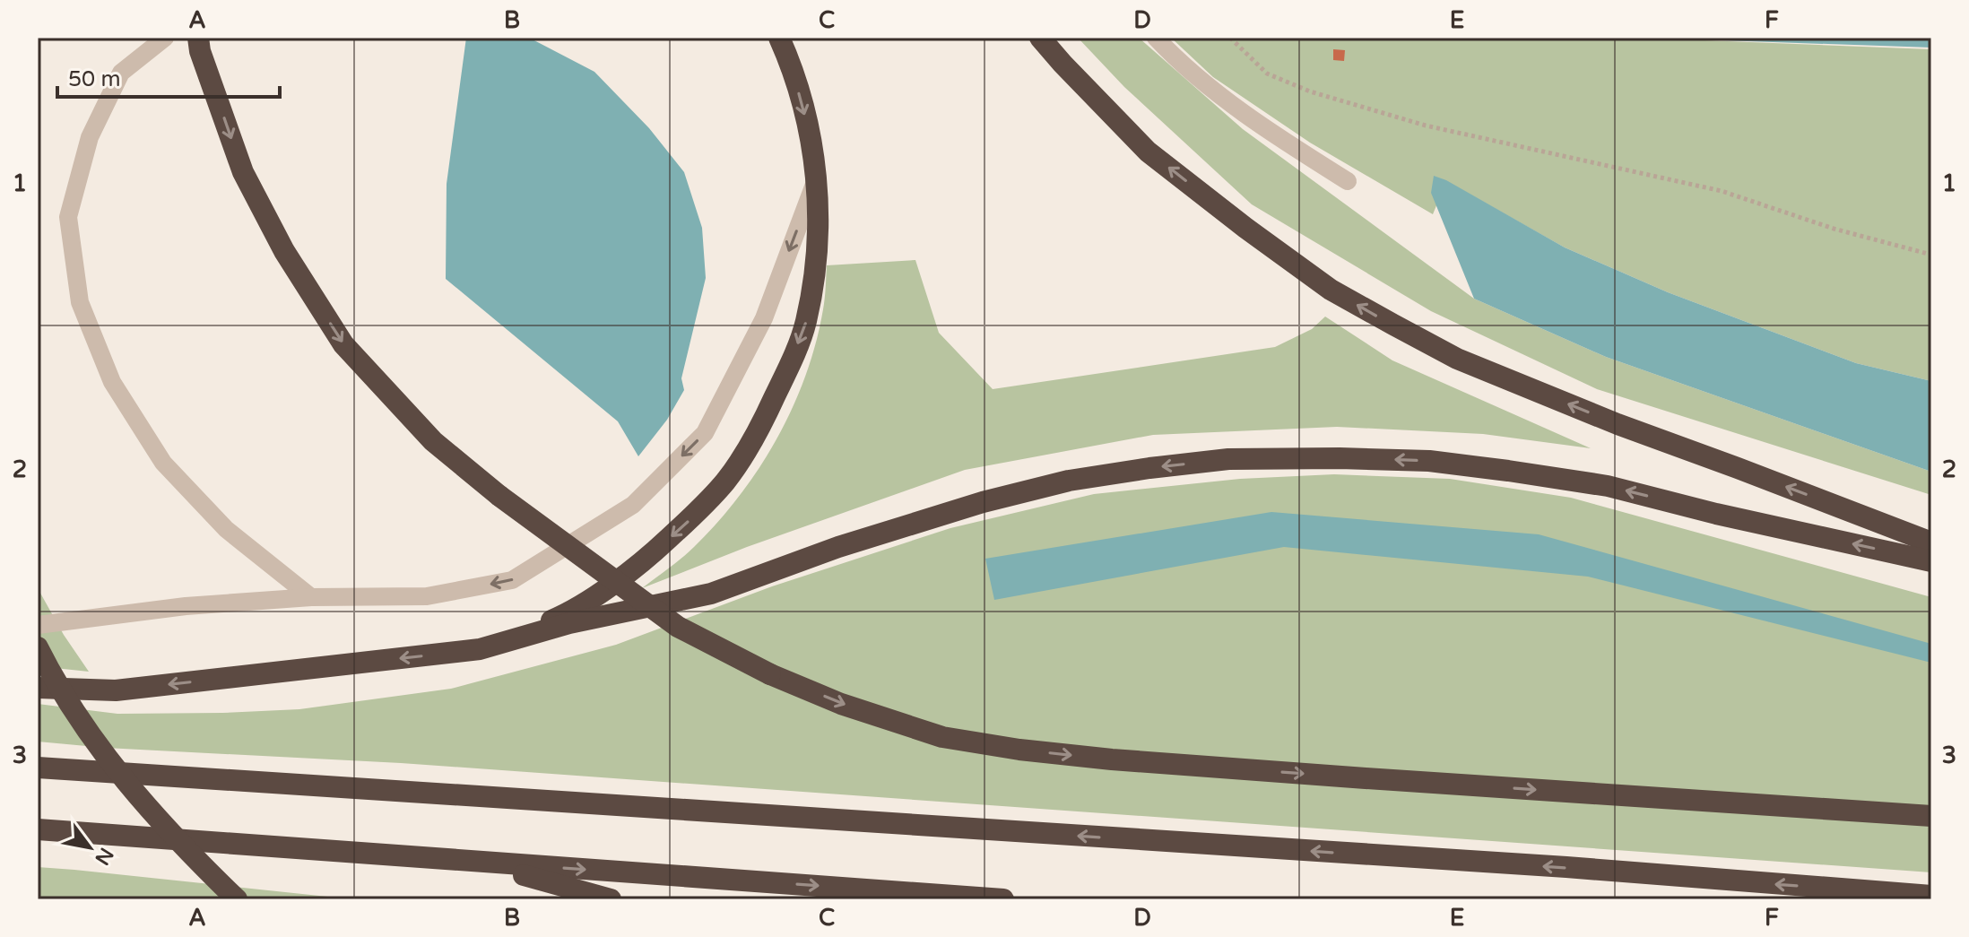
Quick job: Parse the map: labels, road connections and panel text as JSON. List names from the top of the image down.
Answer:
{
  "scale_bar": "50 m",
  "north": "bottom right",
  "grid": {
    "columns": [
      "A",
      "B",
      "C",
      "D",
      "E",
      "F"
    ],
    "rows": ["1", "2", "3"]
  }
}
